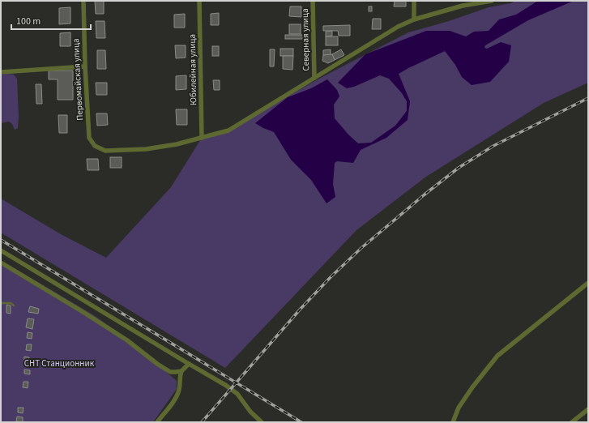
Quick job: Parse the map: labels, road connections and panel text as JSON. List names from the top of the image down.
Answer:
{
  "streets": {
    "street": ["Северная улица", "Юбилейная улица", "Первомайская улица"]
  },
  "crossings": [
    ["Юбилейная улица", "Первомайская улица"]
  ],
  "parks": ["СНТ Станционник"],
  "scale_bar": "100 m"
}
